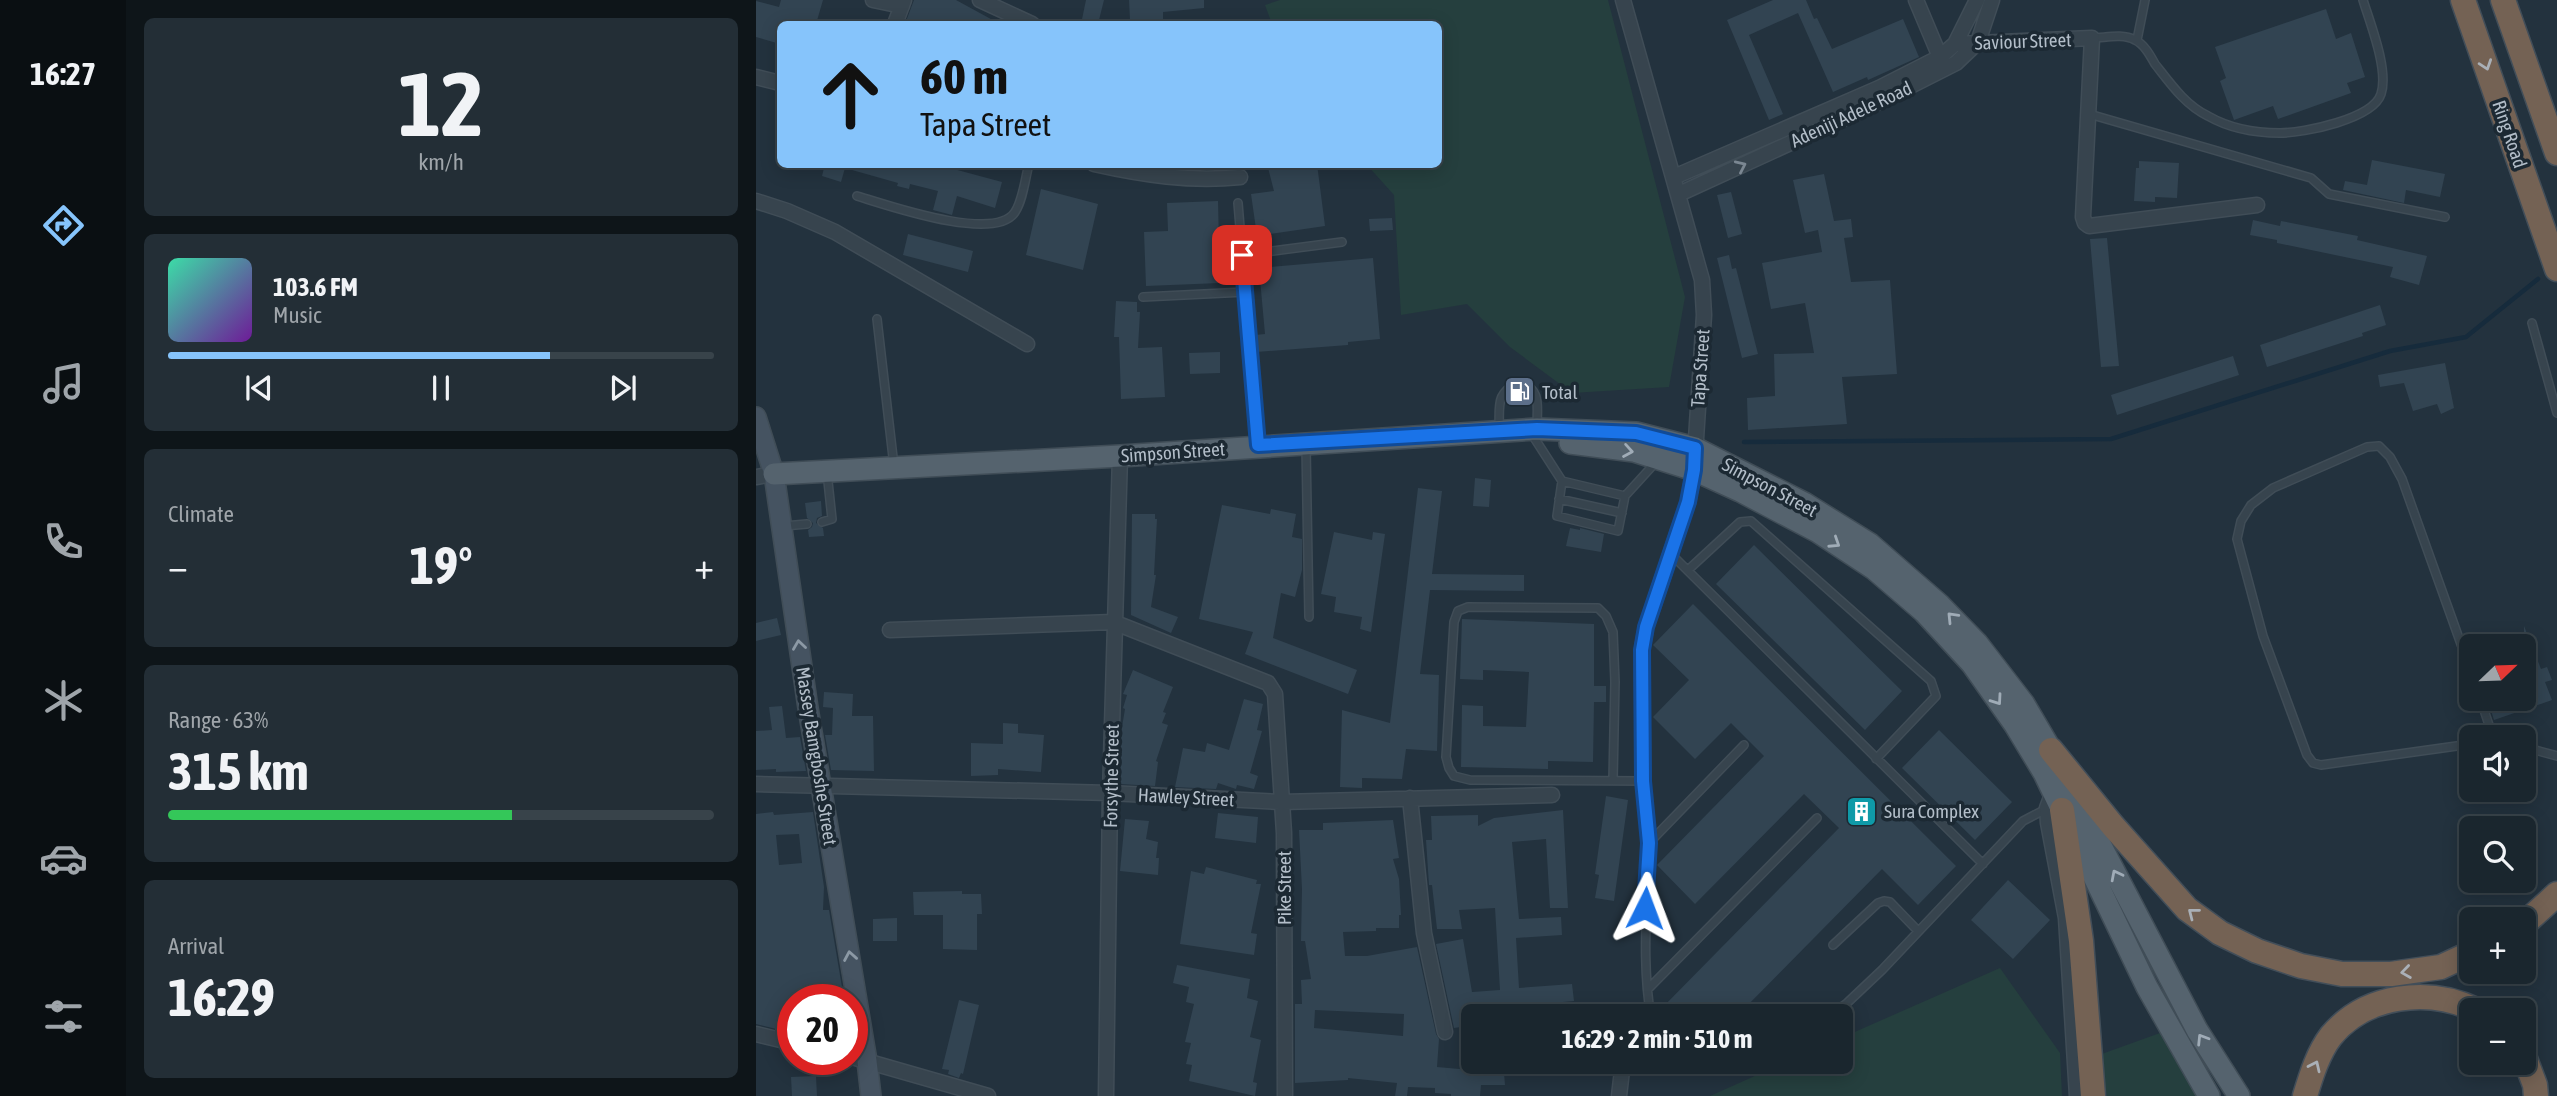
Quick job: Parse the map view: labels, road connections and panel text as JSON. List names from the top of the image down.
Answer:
{
  "streets": {
    "highway": ["Ring Road"],
    "main road": ["Simpson Street", "Massey Bamgboshe Street"],
    "street": [
      "Saviour Street",
      "Adeniji Adele Road",
      "Tapa Street",
      "Forsythe Street",
      "Hawley Street",
      "Pike Street"
    ]
  },
  "crossings": [
    ["Saviour Street", "Adeniji Adele Road"],
    ["Adeniji Adele Road", "Tapa Street"],
    ["Tapa Street", "Simpson Street"],
    ["Simpson Street", "Massey Bamgboshe Street"],
    ["Simpson Street", "Forsythe Street"],
    ["Massey Bamgboshe Street", "Hawley Street"],
    ["Forsythe Street", "Hawley Street"],
    ["Forsythe Street", "Pike Street"],
    ["Hawley Street", "Pike Street"]
  ],
  "one_way": ["Massey Bamgboshe Street"],
  "places": {
    "fuel station": ["Total"],
    "building": ["Sura Complex"]
  },
  "north": "top right",
  "page": {
    "tabs": "16:27",
    "tile": [
      ["12", "km/h"],
      "Climate",
      ["Range · 63%", "315 km"],
      ["Arrival", "16:29"]
    ],
    "turn": ["60 m", "Tapa Street"],
    "song": ["103.6 FM", "Music"],
    "heat": ["−", "19°", "+"],
    "map_buttons": ["+", "−"],
    "limit": "20",
    "trip": "16:29 · 2 min · 510 m"
  }
}
